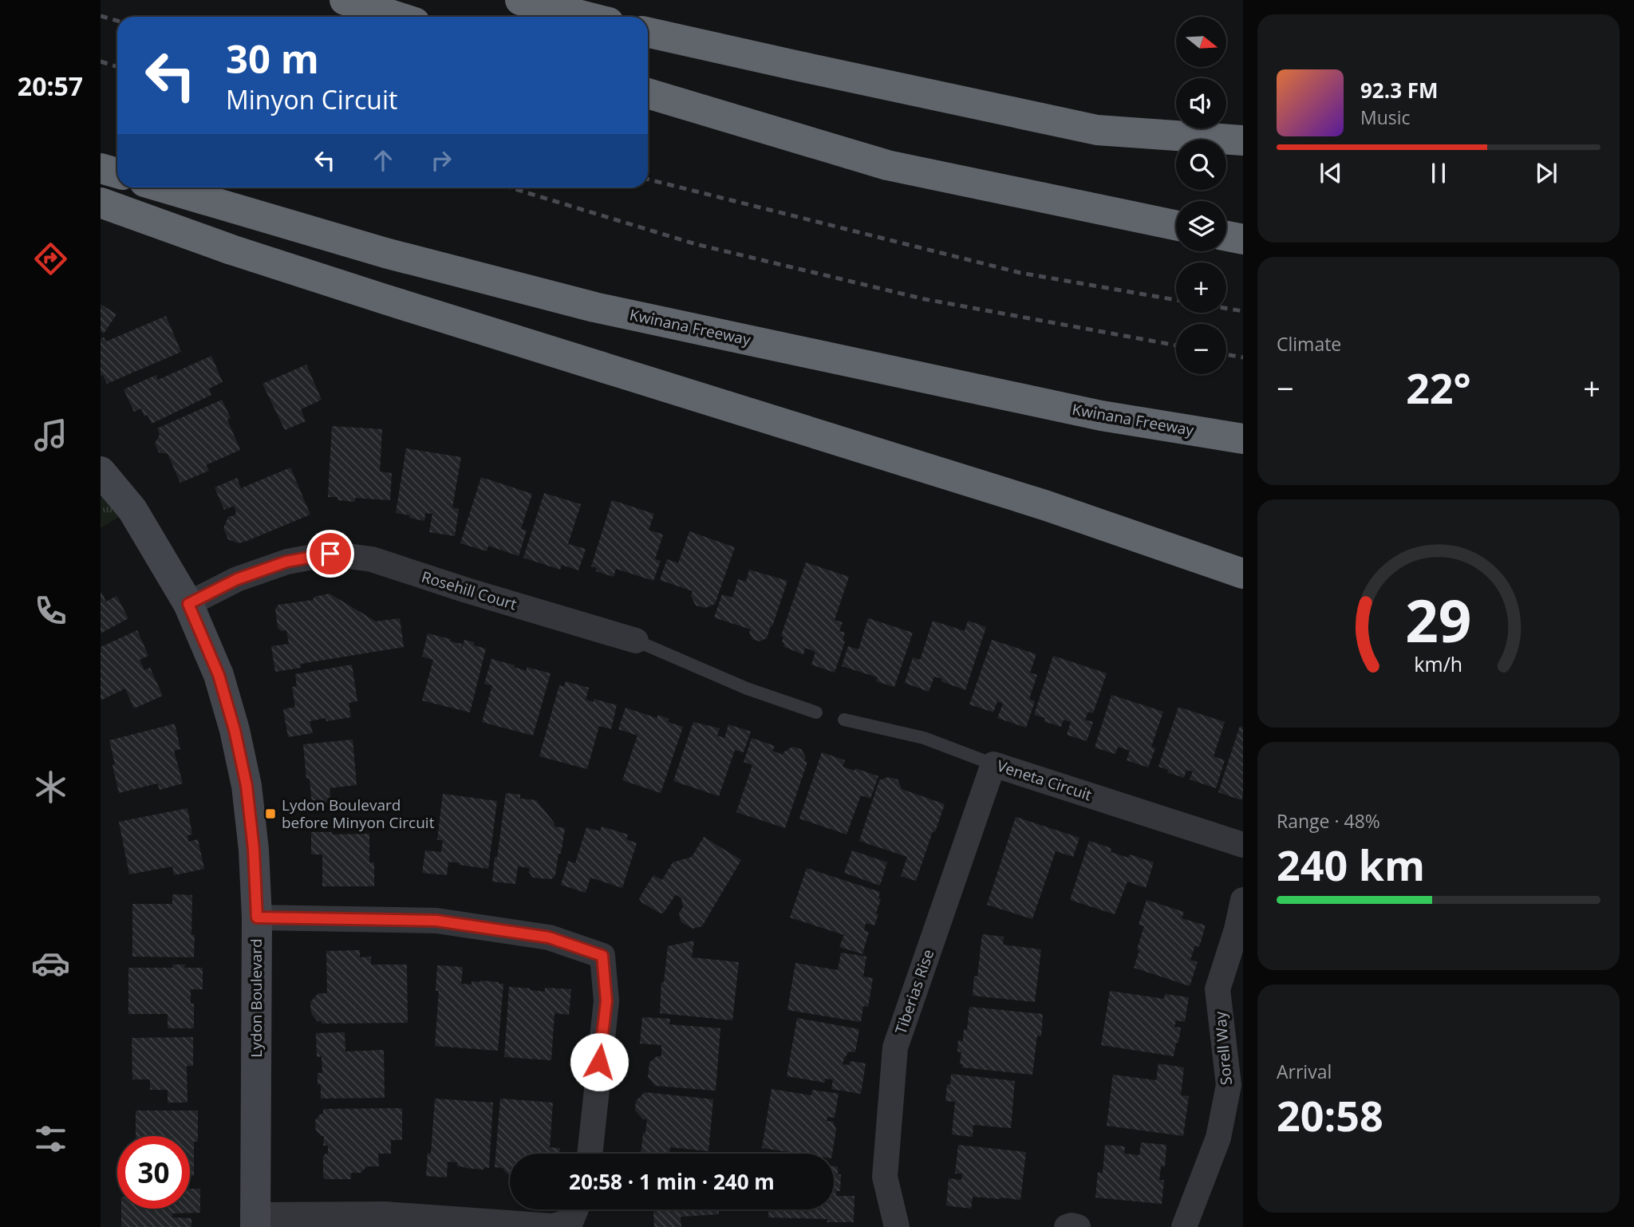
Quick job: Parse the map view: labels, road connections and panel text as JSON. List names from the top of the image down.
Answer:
{
  "streets": {
    "highway": ["Kwinana Freeway"],
    "street": [
      "Rosehill Court",
      "Veneta Circuit",
      "Tiberias Rise",
      "Lydon Boulevard",
      "Sorell Way"
    ]
  },
  "crossings": [
    ["Rosehill Court", "Lydon Boulevard"],
    ["Veneta Circuit", "Tiberias Rise"]
  ],
  "places": {
    "transit": ["Lydon Boulevard before Minyon Circuit"]
  },
  "north": "right",
  "page": {
    "tabs": "20:57",
    "map_buttons": ["+", "−"],
    "turn": ["30 m", "Minyon Circuit"],
    "song": ["92.3 FM", "Music"],
    "tile": [
      "Climate",
      ["Range · 48%", "240 km"],
      ["Arrival", "20:58"]
    ],
    "heat": ["−", "22°", "+"],
    "limit": "30",
    "trip": "20:58 · 1 min · 240 m",
    "gauge": ["29", "km/h"]
  }
}
